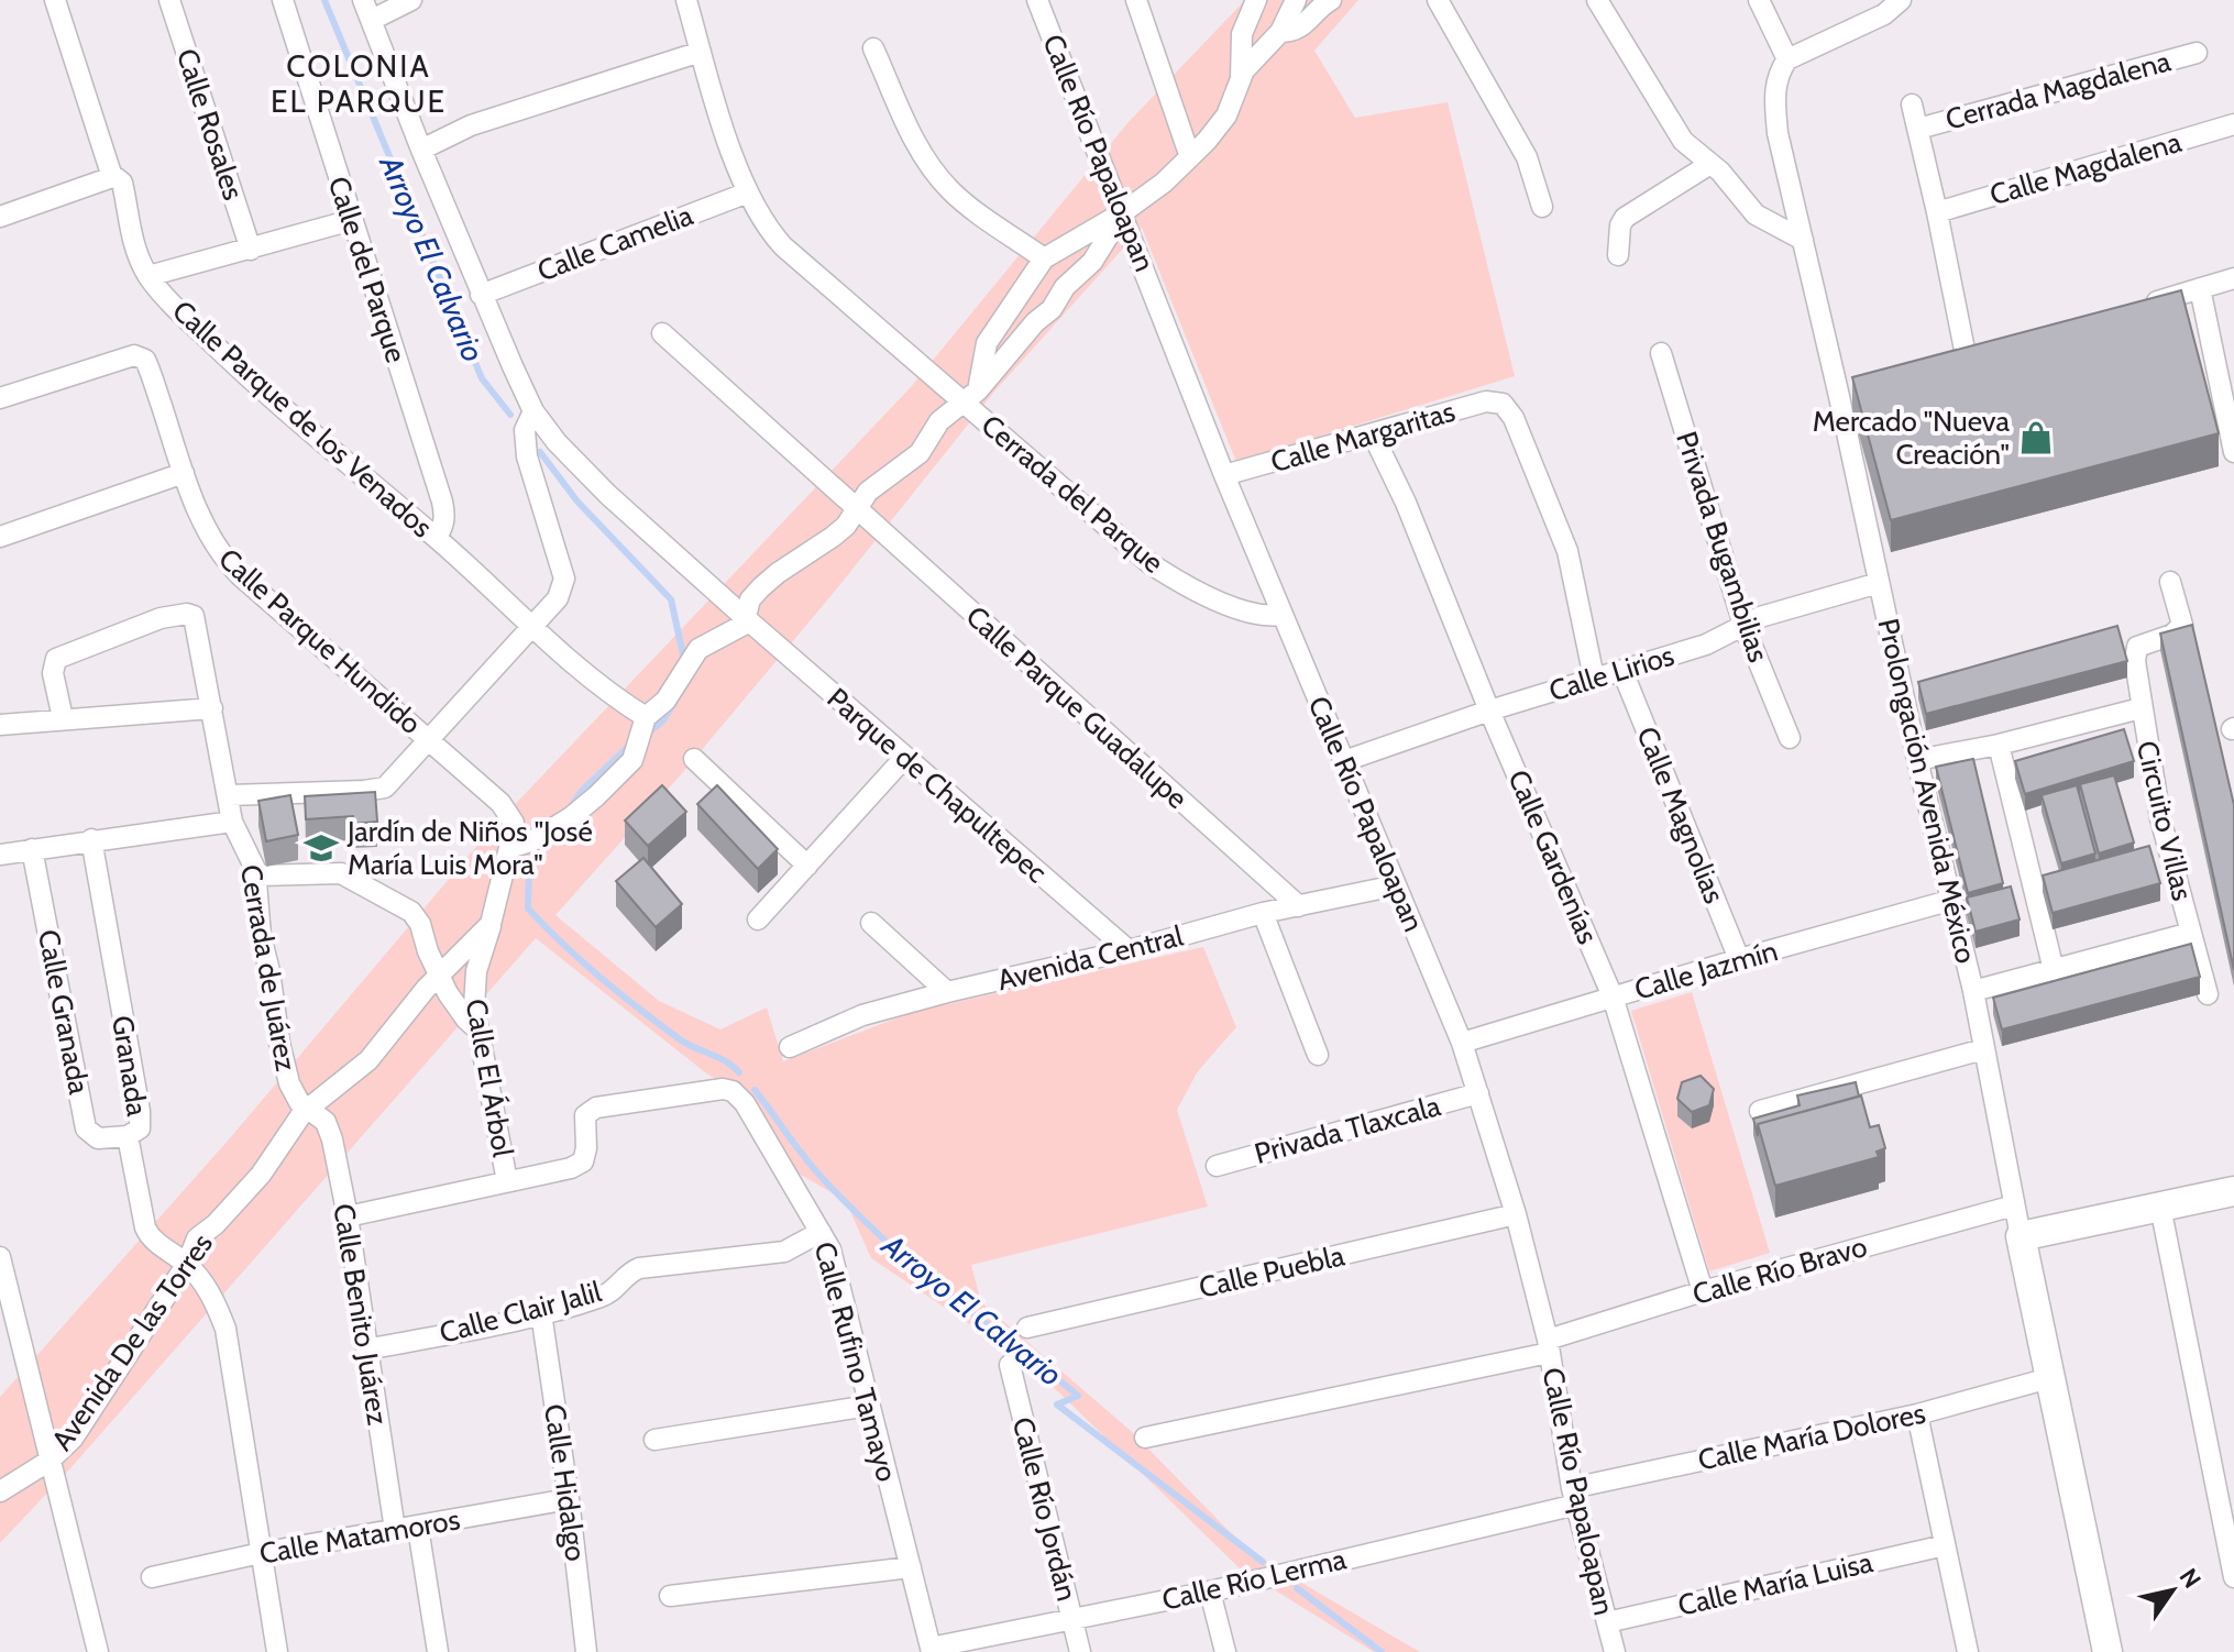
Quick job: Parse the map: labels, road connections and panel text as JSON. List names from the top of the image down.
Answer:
{
  "streets": {
    "street": [
      "Cerrada Magdalena",
      "Calle Rosales",
      "Calle Río Papaloapan",
      "Calle Magdalena",
      "Calle Camelia",
      "Calle del Parque",
      "Calle Parque de los Venados",
      "Calle Margaritas",
      "Cerrada del Parque",
      "Privada Bugambilias",
      "Calle Parque Hundido",
      "Calle Lirios",
      "Calle Parque Guadalupe",
      "Parque de Chapultepec",
      "Prolongación Avenida México",
      "Calle Magnolias",
      "Circuito Villas",
      "Calle Gardenías",
      "Avenida Central",
      "Cerrada de Juárez",
      "Calle Jazmín",
      "Calle Granada",
      "Granada",
      "Calle El Árbol",
      "Privada Tlaxcala",
      "Calle Río Bravo",
      "Calle Puebla",
      "Calle Clair Jalil",
      "Calle Benito Juárez",
      "Avenida De las Torres",
      "Calle Rufino Tamayo",
      "Calle María Dolores",
      "Calle Hidalgo",
      "Calle Río Jordán",
      "Calle Matamoros",
      "Calle Río Lerma",
      "Calle María Luisa"
    ]
  },
  "crossings": [
    ["Calle Río Papaloapan", "Calle Margaritas"],
    ["Calle Río Papaloapan", "Cerrada del Parque"],
    ["Calle Río Papaloapan", "Calle Lirios"],
    ["Calle Río Papaloapan", "Avenida Central"],
    ["Calle Río Papaloapan", "Calle Jazmín"],
    ["Calle Río Papaloapan", "Privada Tlaxcala"],
    ["Calle Río Papaloapan", "Calle Río Bravo"],
    ["Calle Río Papaloapan", "Calle Puebla"],
    ["Calle Río Papaloapan", "Calle María Dolores"],
    ["Calle Río Papaloapan", "Calle Río Lerma"],
    ["Calle Río Papaloapan", "Calle María Luisa"],
    ["Calle Camelia", "Parque de Chapultepec"],
    ["Calle del Parque", "Calle Parque de los Venados"],
    ["Calle Margaritas", "Calle Lirios"],
    ["Calle Margaritas", "Calle Gardenías"],
    ["Privada Bugambilias", "Calle Lirios"],
    ["Calle Lirios", "Prolongación Avenida México"],
    ["Calle Lirios", "Calle Magnolias"],
    ["Calle Lirios", "Calle Gardenías"],
    ["Calle Parque Guadalupe", "Avenida Central"],
    ["Parque de Chapultepec", "Avenida Central"],
    ["Prolongación Avenida México", "Circuito Villas"],
    ["Prolongación Avenida México", "Calle Jazmín"],
    ["Prolongación Avenida México", "Calle Río Bravo"],
    ["Prolongación Avenida México", "Calle María Dolores"],
    ["Calle Magnolias", "Calle Jazmín"],
    ["Calle Gardenías", "Calle Jazmín"],
    ["Calle Gardenías", "Calle Río Bravo"],
    ["Cerrada de Juárez", "Calle Benito Juárez"],
    ["Cerrada de Juárez", "Avenida De las Torres"],
    ["Calle Granada", "Granada"],
    ["Granada", "Avenida De las Torres"],
    ["Granada", "Calle Matamoros"],
    ["Calle El Árbol", "Avenida De las Torres"],
    ["Calle El Árbol", "Calle Rufino Tamayo"],
    ["Calle Clair Jalil", "Calle Benito Juárez"],
    ["Calle Clair Jalil", "Calle Rufino Tamayo"],
    ["Calle Clair Jalil", "Calle Hidalgo"],
    ["Calle Benito Juárez", "Avenida De las Torres"],
    ["Calle Benito Juárez", "Calle Matamoros"],
    ["Calle Rufino Tamayo", "Calle Río Lerma"],
    ["Calle María Dolores", "Calle Río Lerma"],
    ["Calle Hidalgo", "Calle Matamoros"],
    ["Calle Río Jordán", "Calle Río Lerma"]
  ],
  "districts": ["COLONIA EL PARQUE"],
  "water": ["Arroyo El Calvario"],
  "places": {
    "shop": ["Mercado \"Nueva Creación\""],
    "school or university": ["Jardín de Niños \"José María Luis Mora\""]
  },
  "north": "top right"
}
